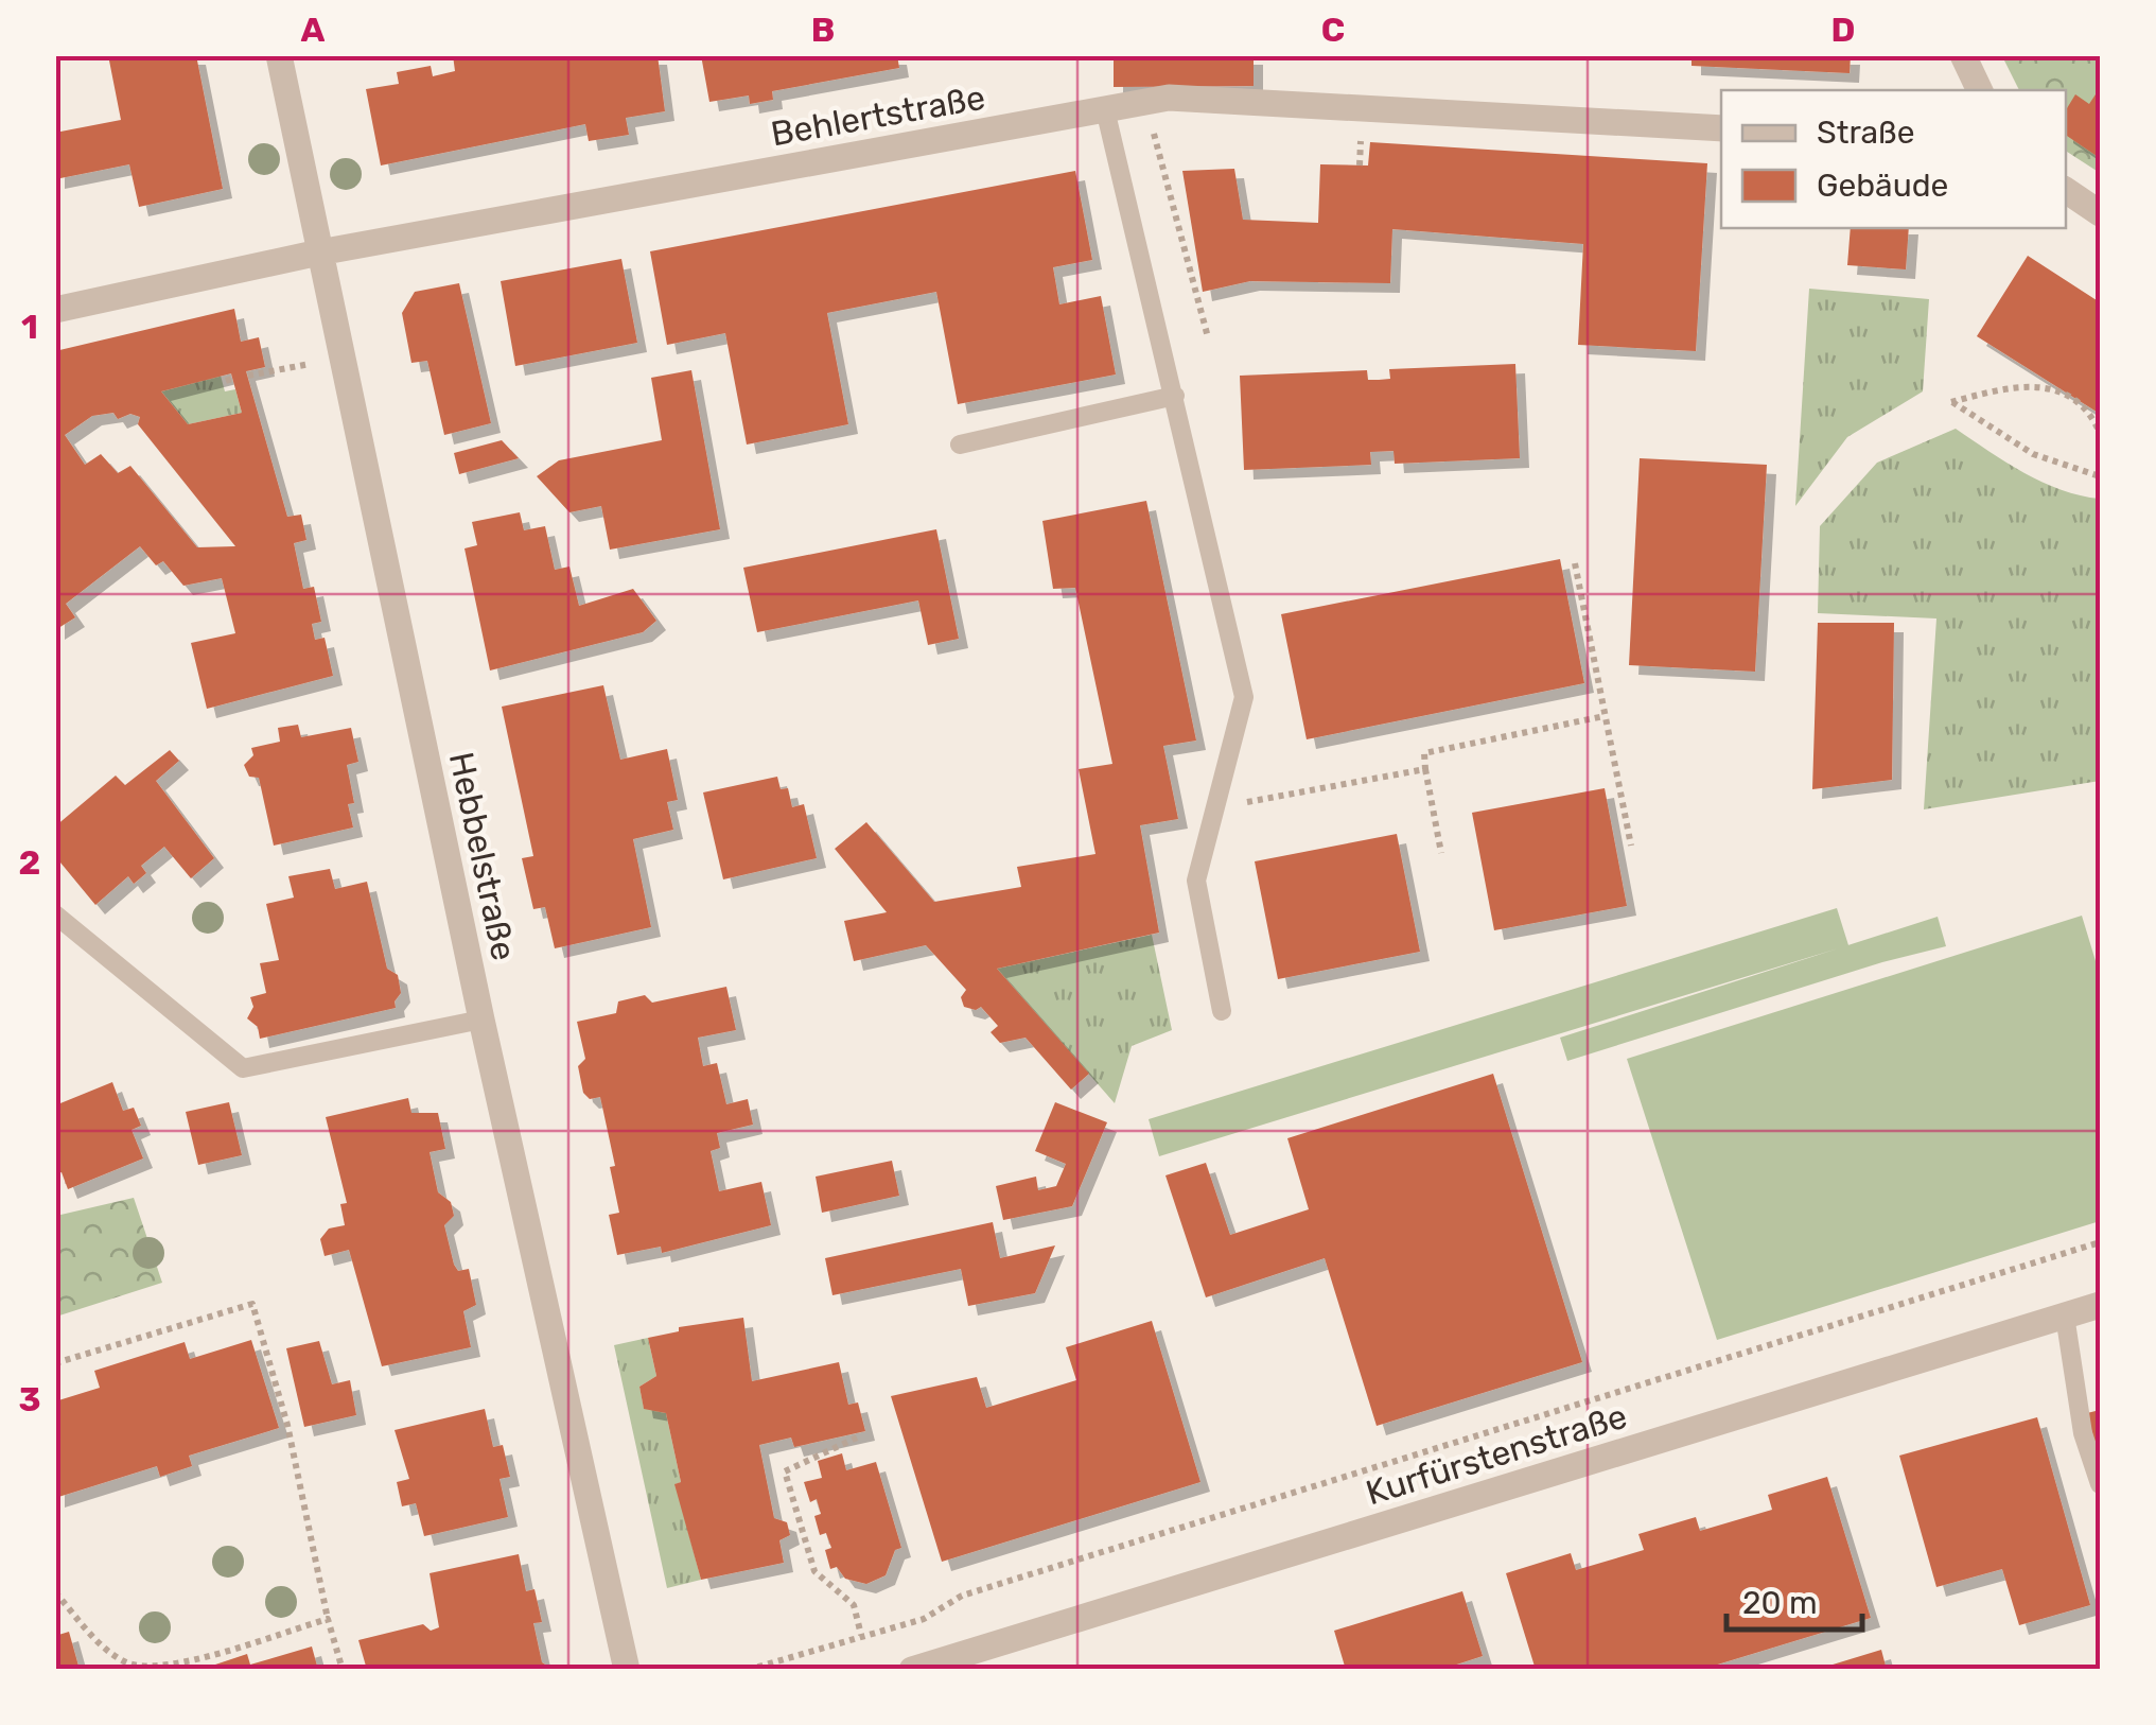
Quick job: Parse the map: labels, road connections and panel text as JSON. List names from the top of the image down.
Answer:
{
  "streets": {
    "street": ["Behlertstraße", "Hebbelstraße", "Kurfürstenstraße"]
  },
  "crossings": [
    ["Behlertstraße", "Hebbelstraße"]
  ],
  "legend": ["Straße", "Gebäude"],
  "scale_bar": "20 m",
  "grid": {
    "columns": [
      "A",
      "B",
      "C",
      "D"
    ],
    "rows": ["1", "2", "3"]
  }
}
